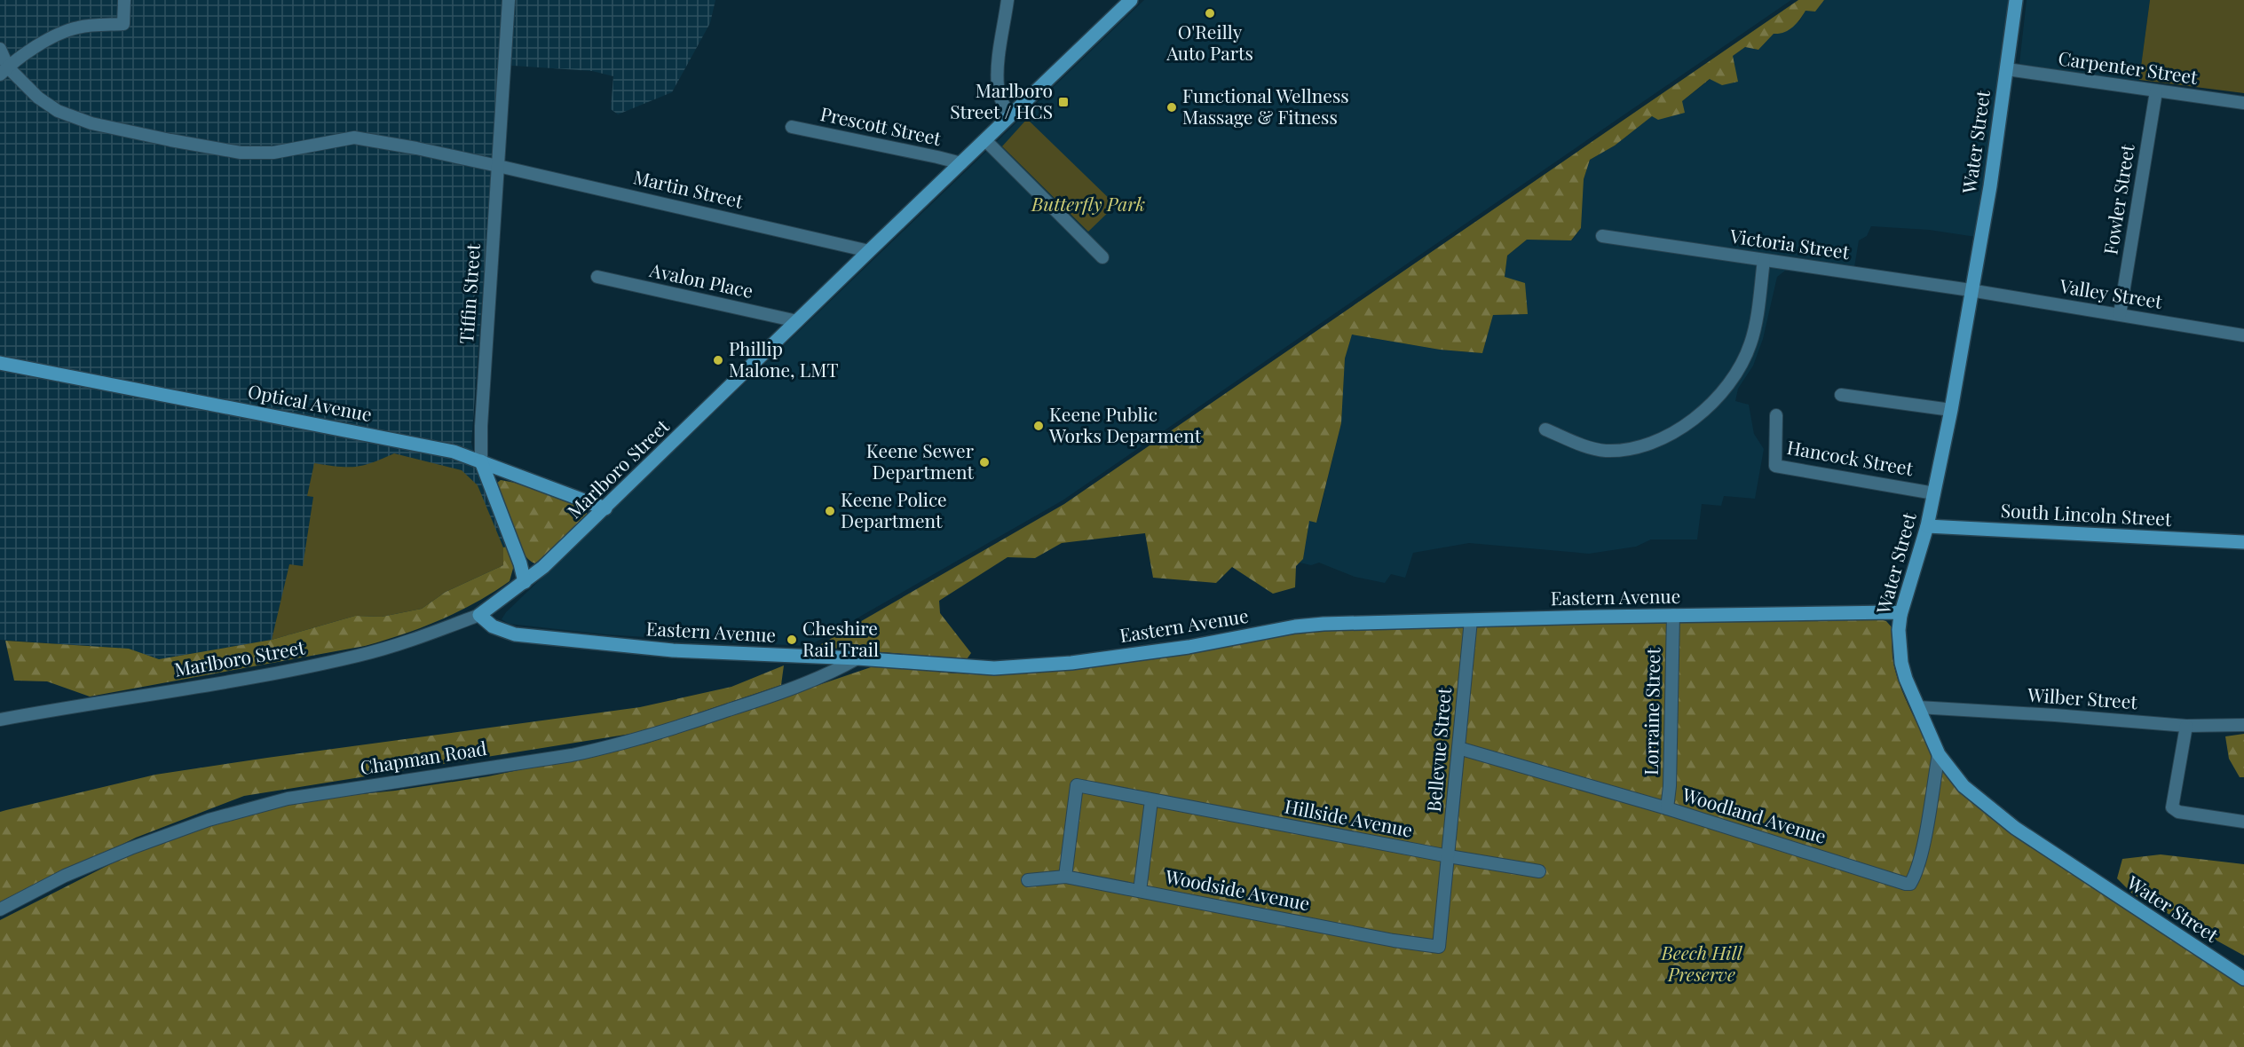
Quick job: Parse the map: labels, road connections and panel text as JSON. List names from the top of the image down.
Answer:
{
  "streets": {
    "street": [
      "Carpenter Street",
      "Prescott Street",
      "Water Street",
      "Martin Street",
      "Fowler Street",
      "Victoria Street",
      "Avalon Place",
      "Tiffin Street",
      "Valley Street",
      "Optical Avenue",
      "Hancock Street",
      "Marlboro Street",
      "South Lincoln Street",
      "Eastern Avenue",
      "Wilber Street",
      "Lorraine Street",
      "Bellevue Street",
      "Chapman Road",
      "Woodland Avenue",
      "Hillside Avenue",
      "Woodside Avenue"
    ]
  },
  "crossings": [
    ["Carpenter Street", "Water Street"],
    ["Carpenter Street", "Fowler Street"],
    ["Prescott Street", "Marlboro Street"],
    ["Water Street", "Victoria Street"],
    ["Water Street", "Valley Street"],
    ["Water Street", "Hancock Street"],
    ["Water Street", "South Lincoln Street"],
    ["Water Street", "Eastern Avenue"],
    ["Water Street", "Wilber Street"],
    ["Water Street", "Woodland Avenue"],
    ["Martin Street", "Tiffin Street"],
    ["Martin Street", "Marlboro Street"],
    ["Fowler Street", "Valley Street"],
    ["Victoria Street", "Valley Street"],
    ["Avalon Place", "Marlboro Street"],
    ["Tiffin Street", "Optical Avenue"],
    ["Tiffin Street", "Marlboro Street"],
    ["Optical Avenue", "Marlboro Street"],
    ["Marlboro Street", "Eastern Avenue"],
    ["Eastern Avenue", "Lorraine Street"],
    ["Eastern Avenue", "Bellevue Street"],
    ["Eastern Avenue", "Chapman Road"],
    ["Lorraine Street", "Woodland Avenue"],
    ["Bellevue Street", "Woodland Avenue"],
    ["Bellevue Street", "Hillside Avenue"],
    ["Bellevue Street", "Woodside Avenue"],
    ["Hillside Avenue", "Woodside Avenue"]
  ],
  "parks": ["Butterfly Park", "Beech Hill Preserve"],
  "places": {
    "other": [
      "O'Reilly Auto Parts",
      "Functional Wellness Massage & Fitness",
      "Phillip Malone, LMT",
      "Keene Public Works Deparment",
      "Keene Sewer Department",
      "Keene Police Department",
      "Cheshire Rail Trail"
    ],
    "transit": ["Marlboro Street / HCS"]
  }
}
